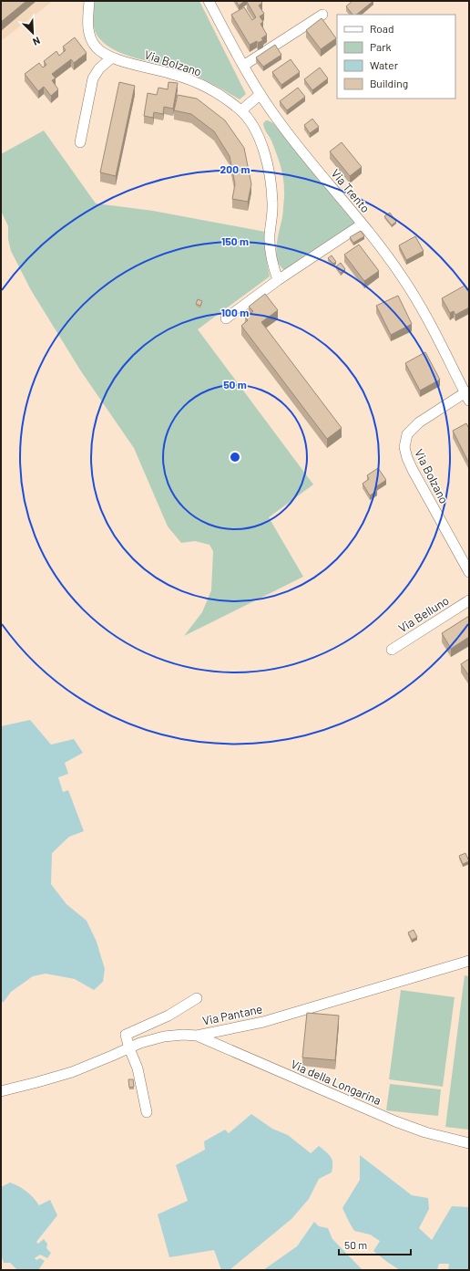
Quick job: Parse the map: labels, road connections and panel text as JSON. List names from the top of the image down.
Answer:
{
  "streets": {
    "street": [
      "Via Bolzano",
      "Via Trento",
      "Via Belluno",
      "Via Pantane",
      "Via della Longarina"
    ]
  },
  "crossings": [
    ["Via Bolzano", "Via Trento"],
    ["Via Pantane", "Via della Longarina"]
  ],
  "legend": [
    "Road",
    "Park",
    "Water",
    "Building"
  ],
  "scale_bar": "50 m",
  "north": "bottom right",
  "rings": [
    "200 m",
    "150 m",
    "100 m",
    "50 m"
  ]
}
